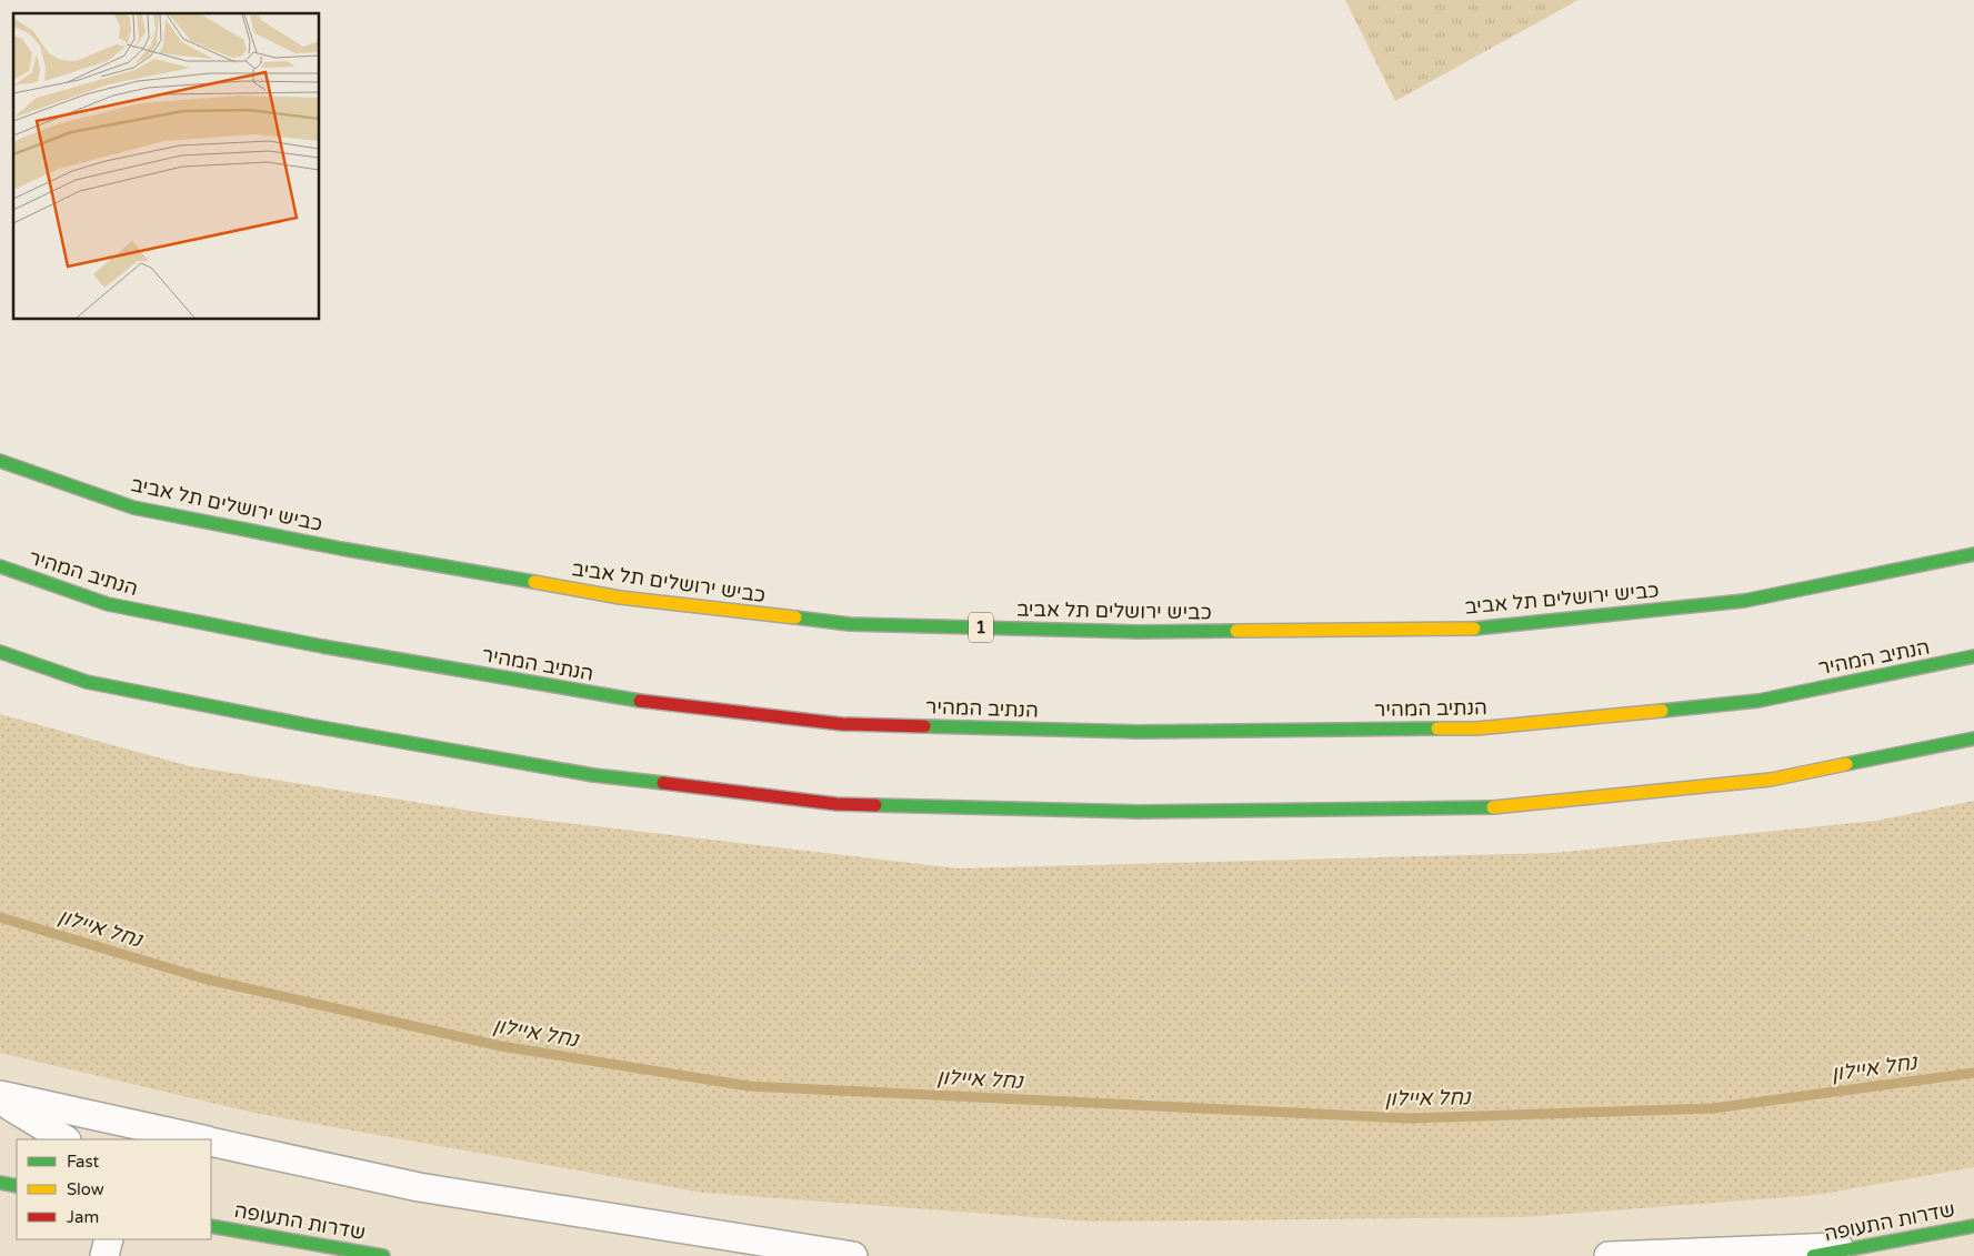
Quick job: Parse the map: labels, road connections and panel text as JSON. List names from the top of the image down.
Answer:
{
  "streets": {
    "main road": [
      "כביש ירושלים תל אביב",
      "הנתיב המהיר",
      "1",
      "שדרות התעופה"
    ]
  },
  "water": ["נחל איילון"],
  "legend": ["Fast", "Slow", "Jam"]
}
